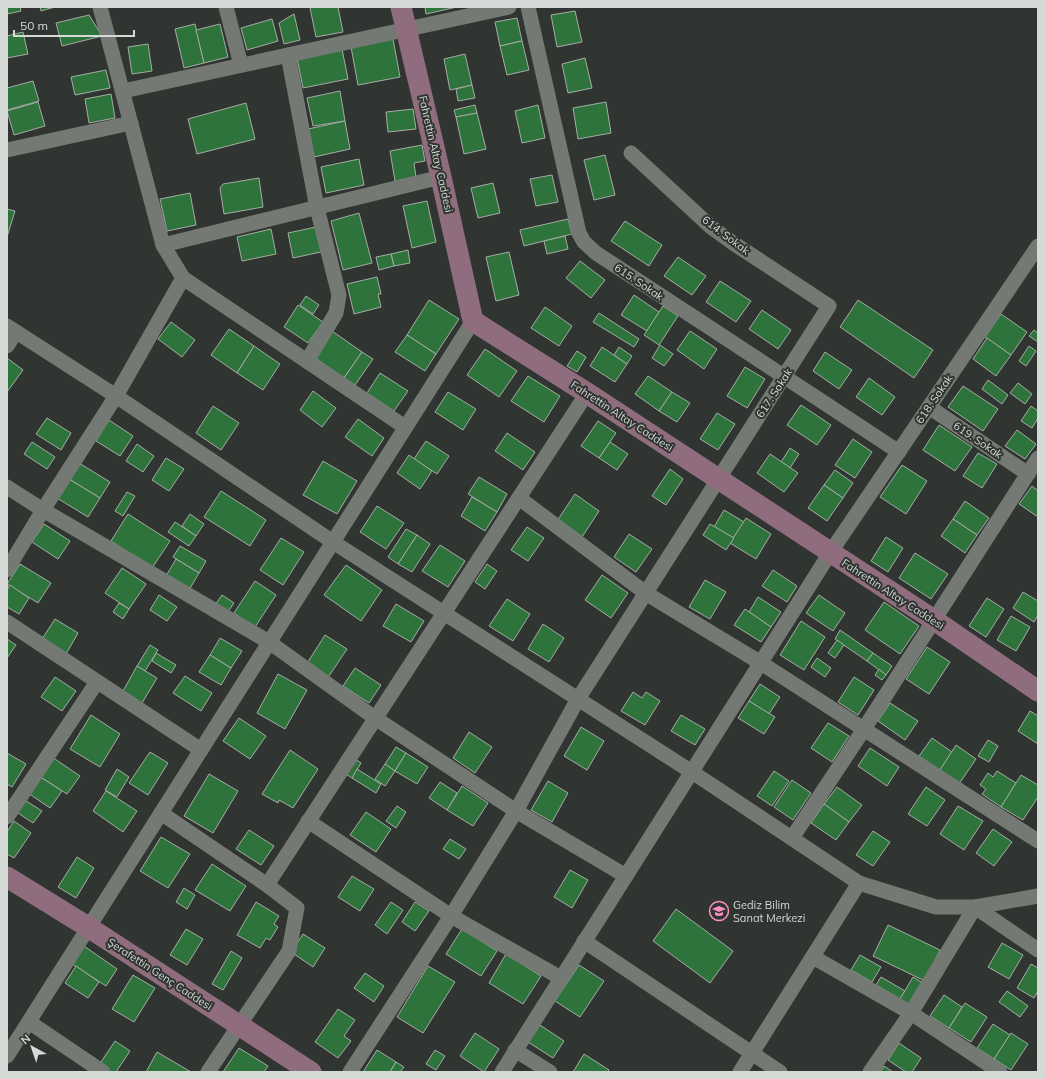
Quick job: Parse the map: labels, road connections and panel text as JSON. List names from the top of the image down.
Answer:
{
  "streets": {
    "street": [
      "Fahrettin Altay Caddesi",
      "614. Sokak",
      "615. Sokak",
      "617. Sokak",
      "618. Sokak",
      "619. Sokak",
      "Şerafettin Genç Caddesi"
    ]
  },
  "crossings": [
    ["Fahrettin Altay Caddesi", "617. Sokak"],
    ["Fahrettin Altay Caddesi", "618. Sokak"],
    ["614. Sokak", "617. Sokak"],
    ["615. Sokak", "617. Sokak"],
    ["615. Sokak", "618. Sokak"],
    ["618. Sokak", "619. Sokak"]
  ],
  "places": {
    "school or university": ["Gediz Bilim Sanat Merkezi"]
  },
  "scale_bar": "50 m",
  "north": "top left"
}
